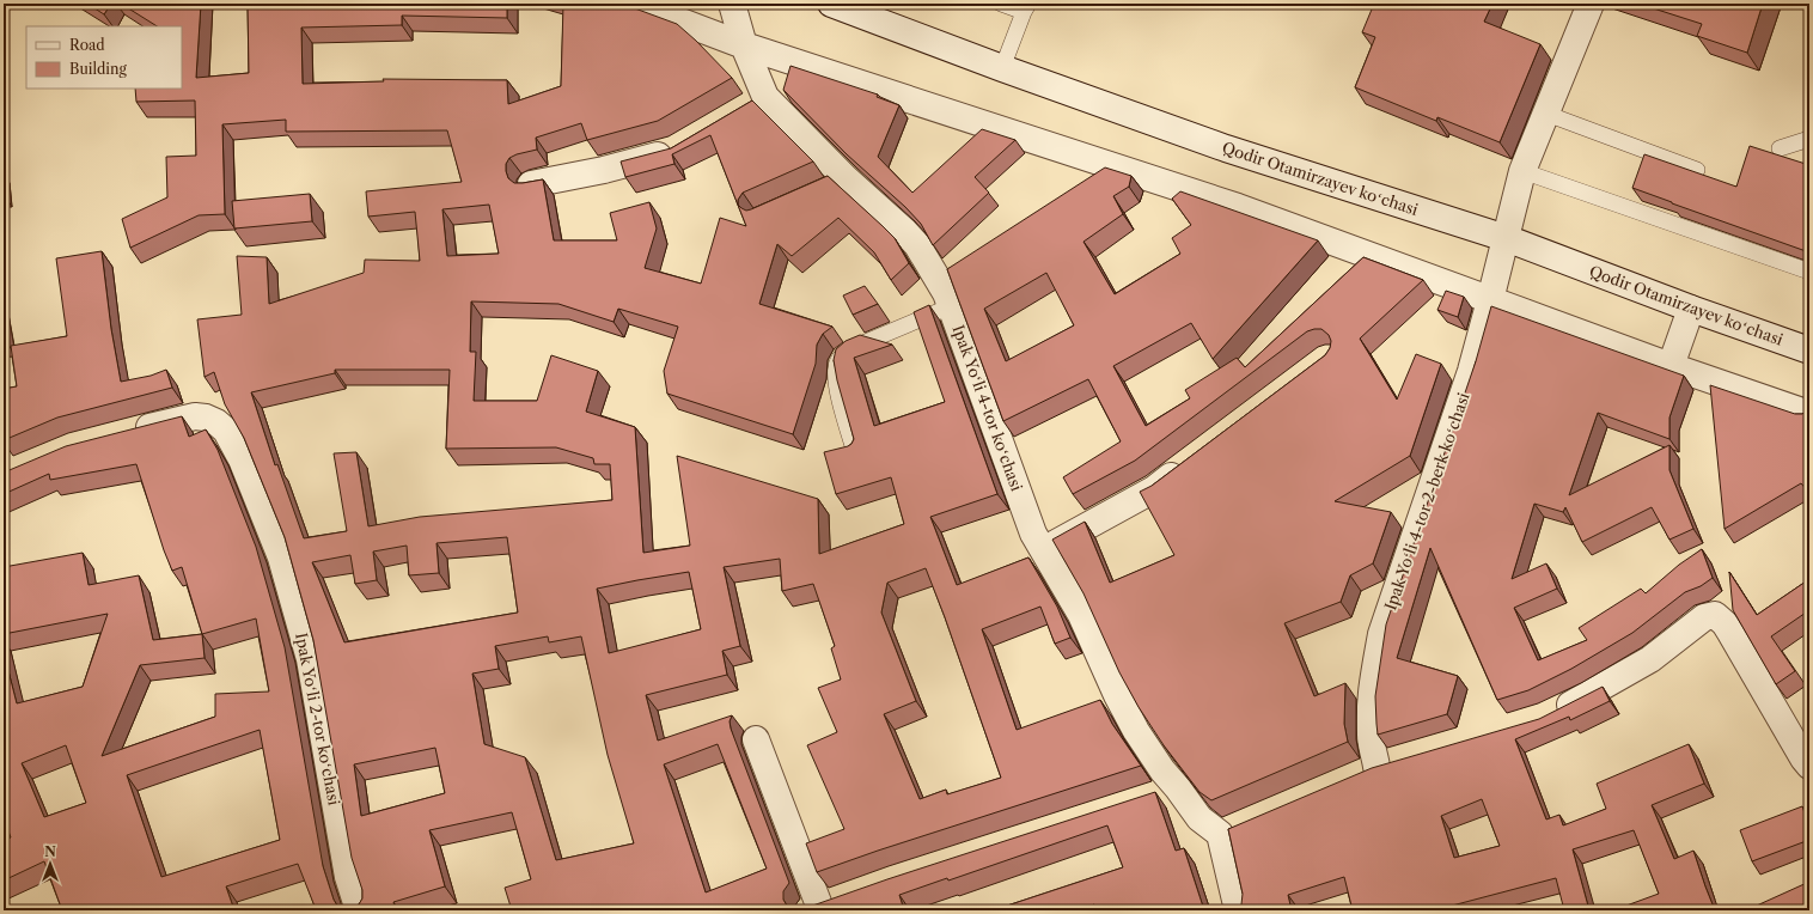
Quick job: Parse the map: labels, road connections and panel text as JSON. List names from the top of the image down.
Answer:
{
  "streets": {
    "street": [
      "Qodir Otamirzayev koʻchasi",
      "Ipak Yoʻli 4-tor koʻchasi",
      "Ipak Yoʻli 4-tor 2-berk koʻchasi",
      "Ipak Yoʻli 2-tor koʻchasi"
    ]
  },
  "crossings": [
    ["Qodir Otamirzayev koʻchasi", "Ipak Yoʻli 4-tor 2-berk koʻchasi"]
  ],
  "legend": ["Road", "Building"],
  "north": "top"
}
